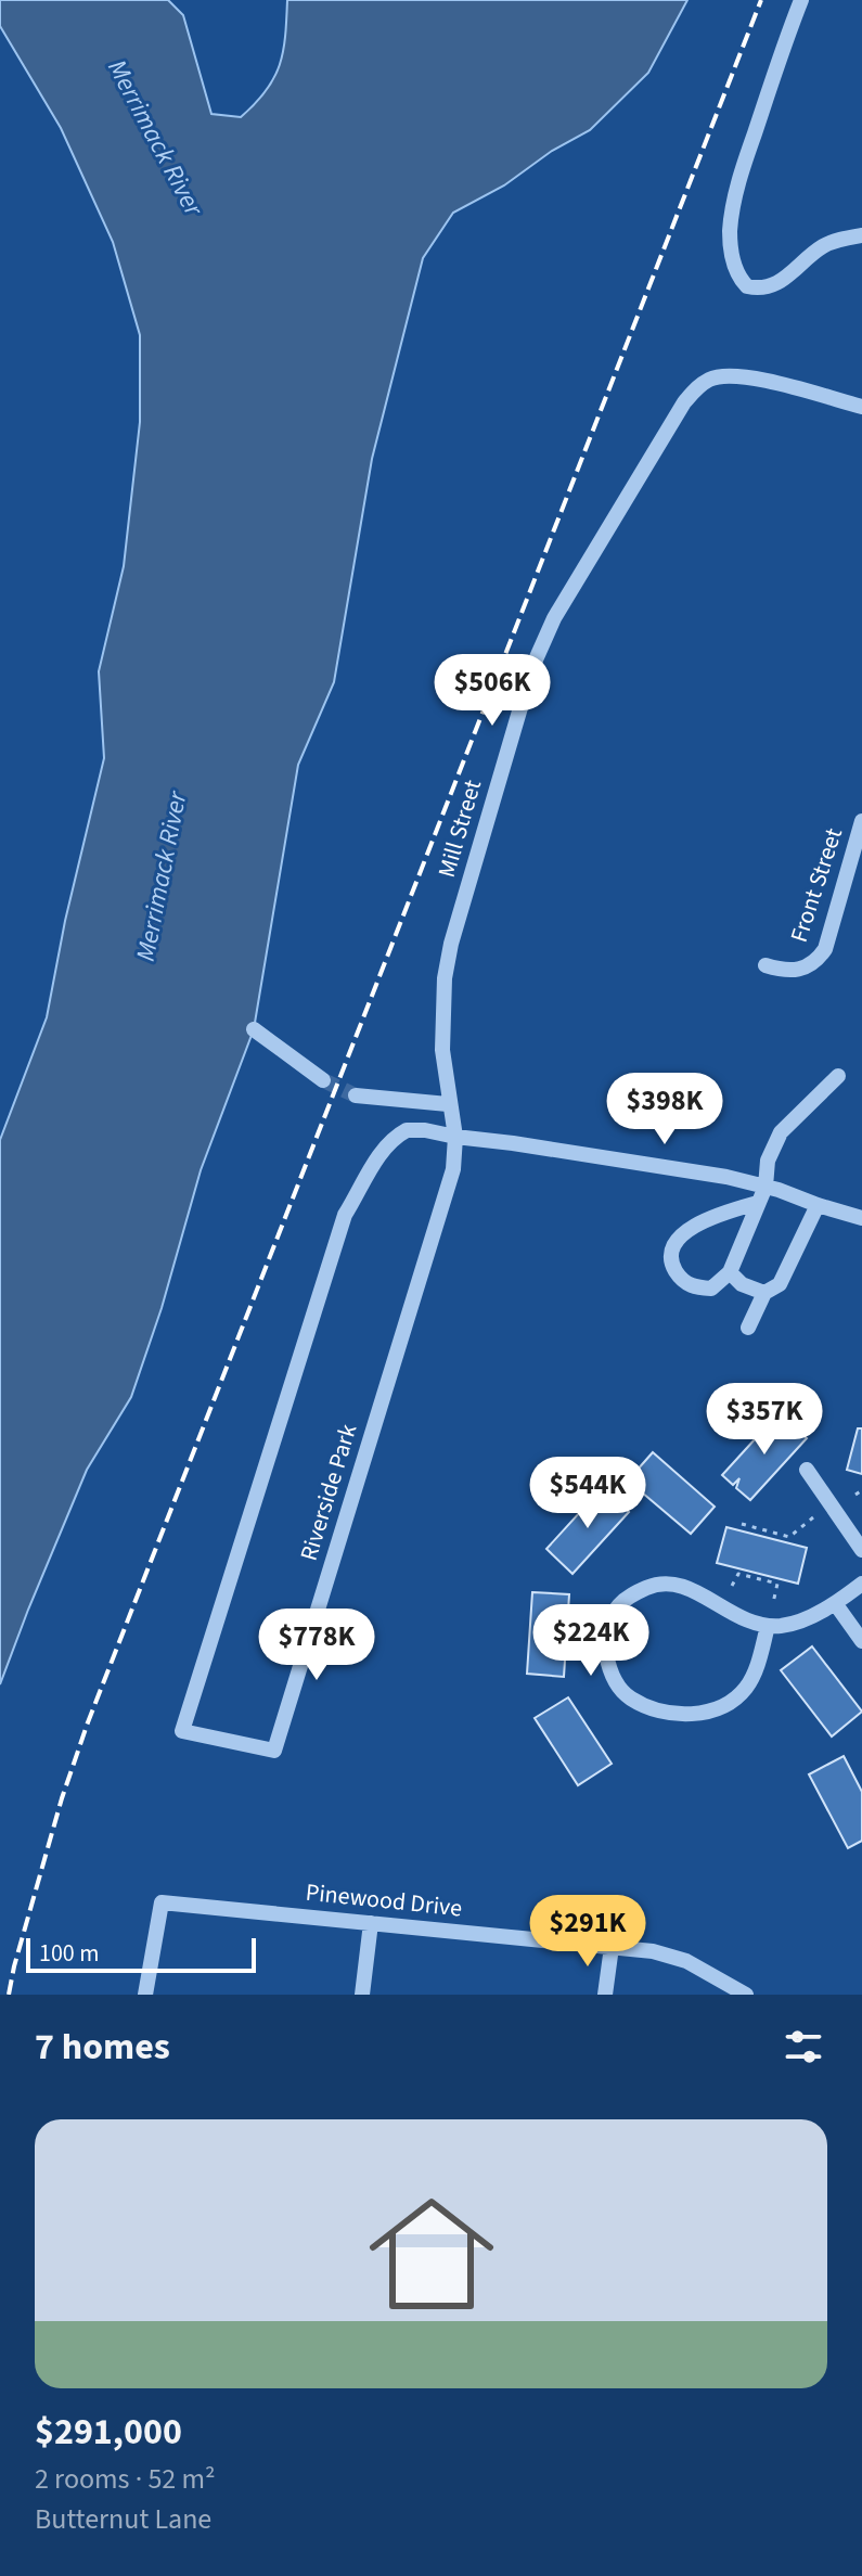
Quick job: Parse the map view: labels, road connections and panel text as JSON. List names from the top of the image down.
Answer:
{
  "streets": {
    "street": [
      "Mill Street",
      "Front Street",
      "Riverside Park",
      "Pinewood Drive"
    ]
  },
  "crossings": [
    ["Mill Street", "Riverside Park"]
  ],
  "water": ["Merrimack River"],
  "scale_bar": "100 m",
  "page": {
    "price": [
      "$506K",
      "$398K",
      "$357K",
      "$544K",
      "$224K",
      "$778K",
      "$291K"
    ],
    "scale": "100 m",
    "heading": "7 homes",
    "list": [
      {
        "name": "$291,000",
        "note": "2 rooms · 52 m² · Butternut Lane"
      }
    ]
  }
}
